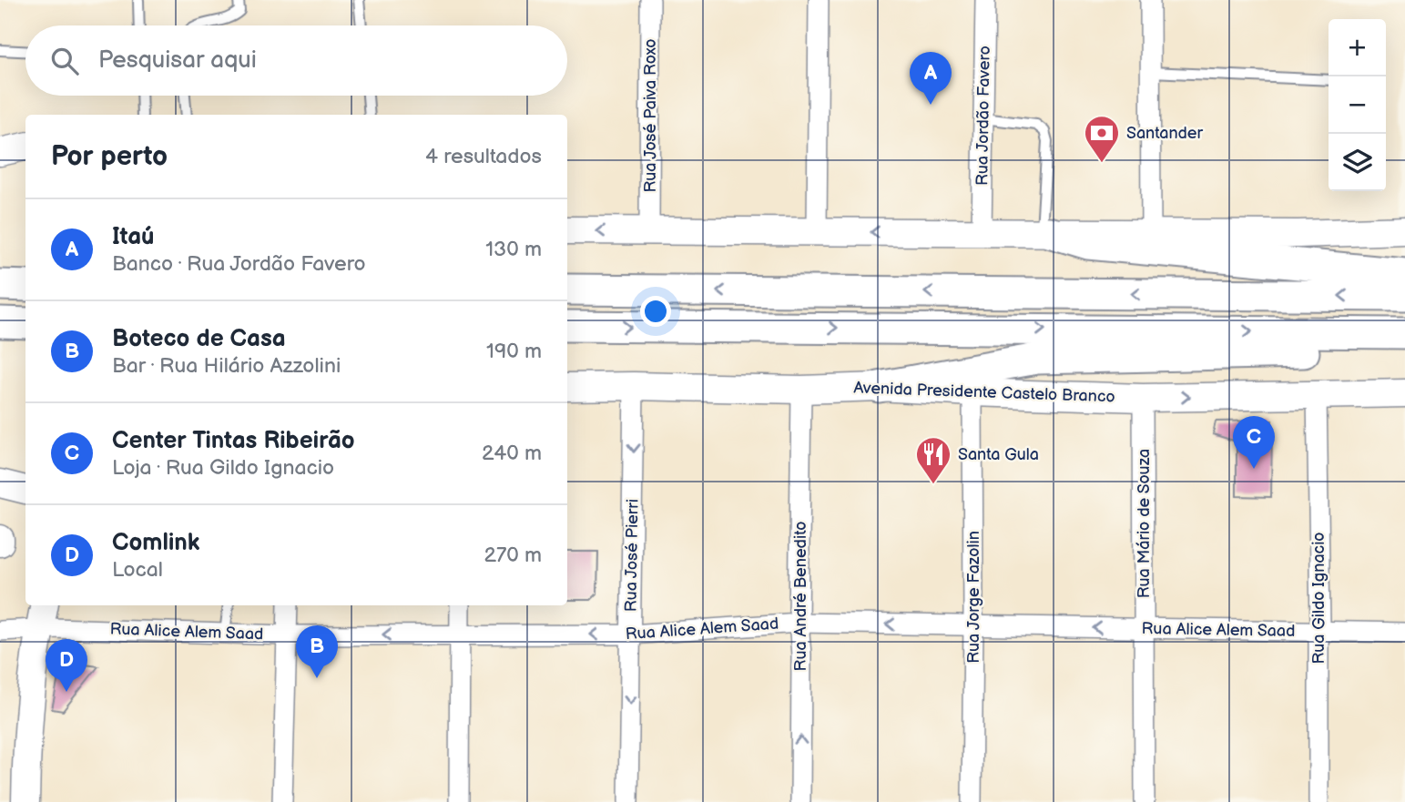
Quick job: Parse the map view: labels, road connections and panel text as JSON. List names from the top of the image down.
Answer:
{
  "streets": {
    "main road": ["Avenida Presidente Castelo Branco"],
    "street": [
      "Rua José Paiva Roxo",
      "Rua Jordão Favero",
      "Rua Mário de Souza",
      "Rua José Pierri",
      "Rua André Benedito",
      "Rua Jorge Fazolin",
      "Rua Gildo Ignacio",
      "Rua Alice Alem Saad"
    ]
  },
  "crossings": [
    ["Avenida Presidente Castelo Branco", "Rua Mário de Souza"],
    ["Avenida Presidente Castelo Branco", "Rua José Pierri"],
    ["Avenida Presidente Castelo Branco", "Rua André Benedito"],
    ["Avenida Presidente Castelo Branco", "Rua Jorge Fazolin"],
    ["Avenida Presidente Castelo Branco", "Rua Gildo Ignacio"],
    ["Rua Mário de Souza", "Rua Alice Alem Saad"],
    ["Rua José Pierri", "Rua Alice Alem Saad"],
    ["Rua André Benedito", "Rua Alice Alem Saad"],
    ["Rua Jorge Fazolin", "Rua Alice Alem Saad"],
    ["Rua Gildo Ignacio", "Rua Alice Alem Saad"]
  ],
  "one_way": ["Rua André Benedito", "Rua Alice Alem Saad"],
  "places": {
    "bank": ["Santander"],
    "restaurant": ["Santa Gula"]
  },
  "page": {
    "map_buttons": ["+", "−"],
    "search": "Pesquisar aqui",
    "pins": [
      "A",
      "C",
      "B",
      "D"
    ],
    "heading": ["Por perto", "4 resultados"],
    "list": [
      {
        "mark": "A",
        "name": "Itaú",
        "note": "Banco · Rua Jordão Favero",
        "value": "130 m"
      },
      {
        "mark": "B",
        "name": "Boteco de Casa",
        "note": "Bar · Rua Hilário Azzolini",
        "value": "190 m"
      },
      {
        "mark": "C",
        "name": "Center Tintas Ribeirão",
        "note": "Loja · Rua Gildo Ignacio",
        "value": "240 m"
      },
      {
        "mark": "D",
        "name": "Comlink",
        "note": "Local",
        "value": "270 m"
      }
    ]
  }
}
